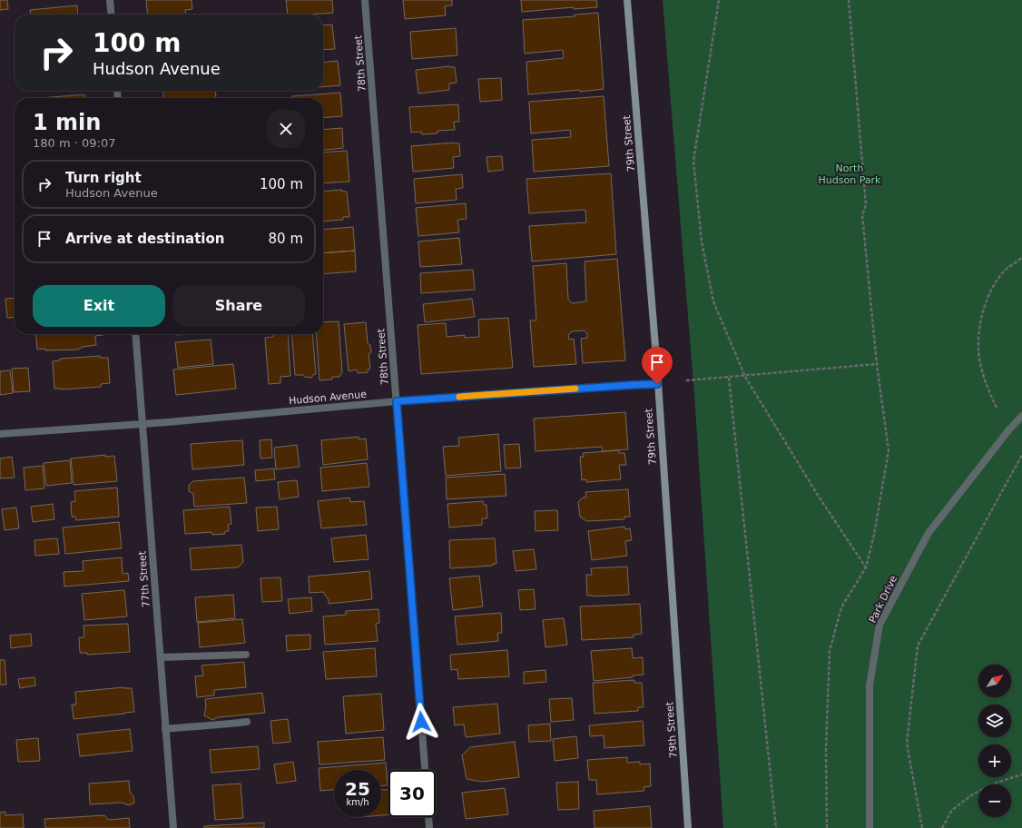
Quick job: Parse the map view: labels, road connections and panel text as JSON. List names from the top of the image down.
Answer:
{
  "streets": {
    "street": [
      "78th Street",
      "79th Street",
      "Hudson Avenue",
      "77th Street",
      "Park Drive"
    ]
  },
  "crossings": [
    ["78th Street", "Hudson Avenue"],
    ["79th Street", "Hudson Avenue"],
    ["Hudson Avenue", "77th Street"]
  ],
  "parks": ["North Hudson Park"],
  "north": "top right",
  "page": {
    "turn": ["100 m", "Hudson Avenue"],
    "heading": ["1 min", "180 m · 09:07"],
    "list": [
      {
        "name": "Turn right",
        "note": "Hudson Avenue",
        "value": "100 m"
      },
      {
        "name": "Arrive at destination",
        "value": "80 m"
      }
    ],
    "buttons": ["Exit", "Share"],
    "map_buttons": ["+", "−"],
    "speed": "25 km/h",
    "limit": "30"
  }
}
